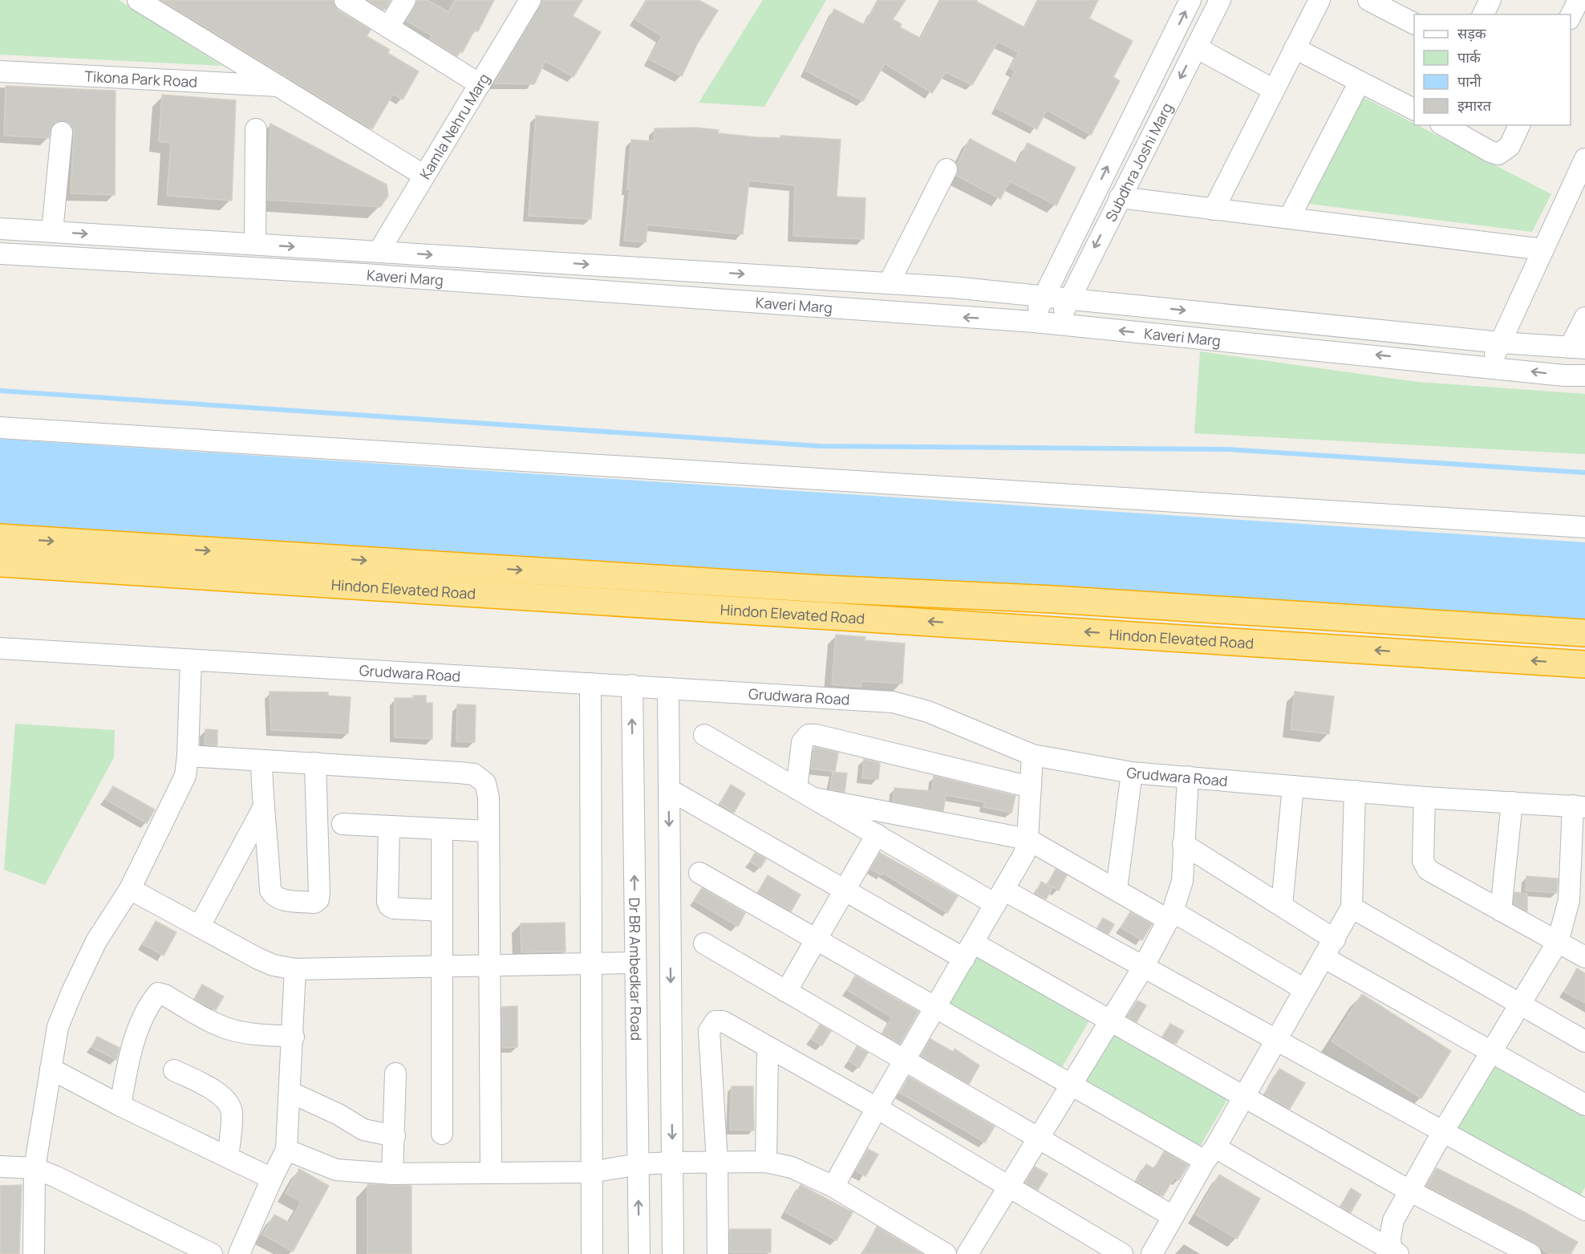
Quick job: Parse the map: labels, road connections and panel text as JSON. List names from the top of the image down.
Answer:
{
  "streets": {
    "highway": ["Hindon Elevated Road"],
    "street": [
      "Tikona Park Road",
      "Kamla Nehru Marg",
      "Subdhra Joshi Marg",
      "Kaveri Marg",
      "Grudwara Road",
      "Dr BR Ambedkar Road"
    ]
  },
  "crossings": [
    ["Tikona Park Road", "Kamla Nehru Marg"],
    ["Kamla Nehru Marg", "Kaveri Marg"],
    ["Subdhra Joshi Marg", "Kaveri Marg"],
    ["Grudwara Road", "Dr BR Ambedkar Road"]
  ],
  "legend": [
    "सड़क",
    "पार्क",
    "पानी",
    "इमारत"
  ]
}
